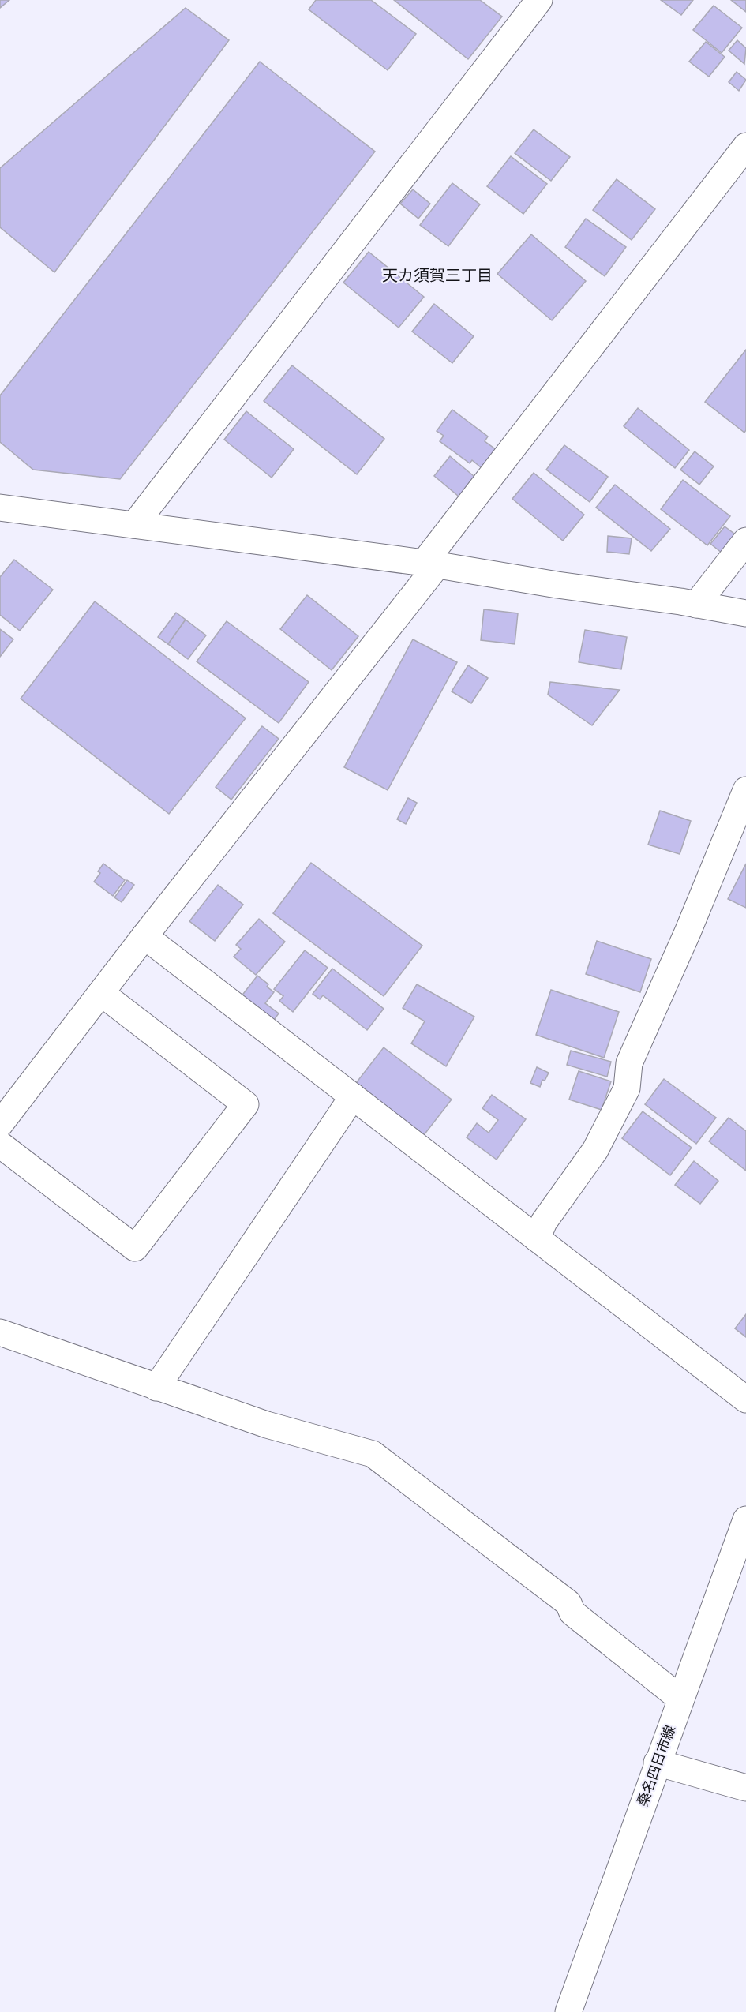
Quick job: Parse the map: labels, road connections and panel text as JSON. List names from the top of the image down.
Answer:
{
  "streets": {
    "street": ["桑名四日市線"]
  },
  "districts": ["天カ須賀三丁目"]
}
